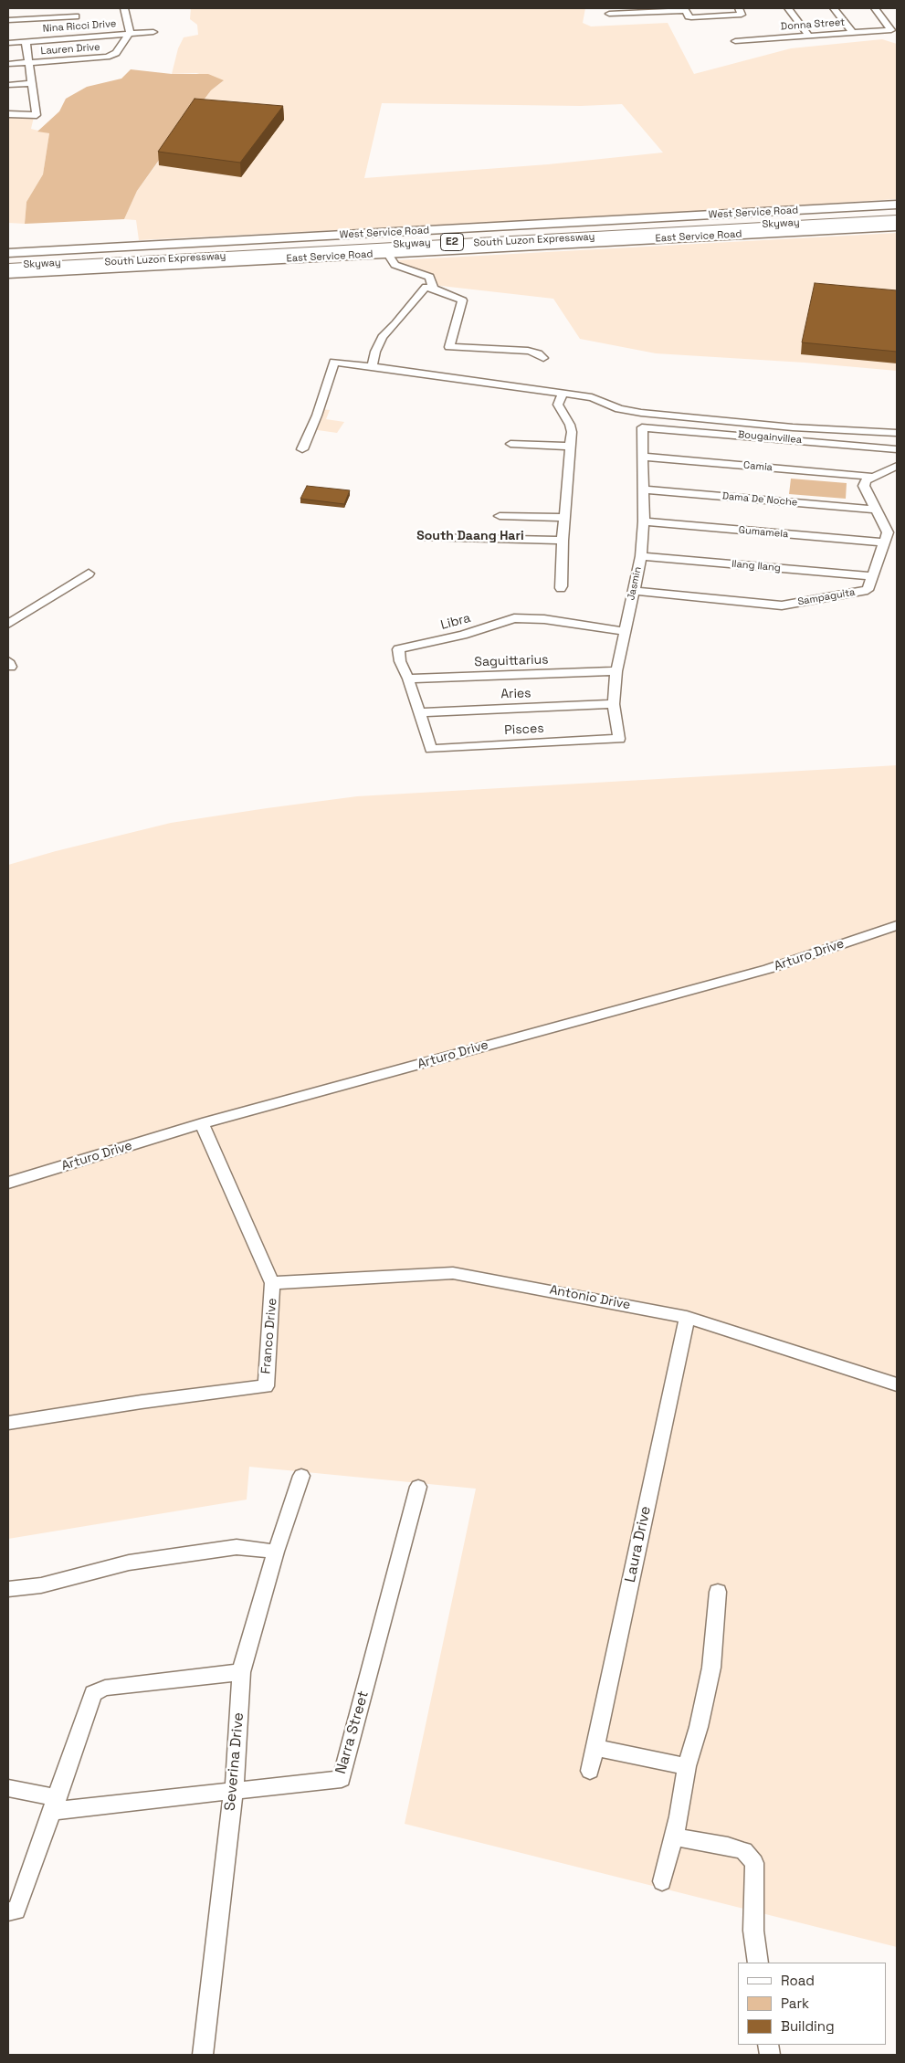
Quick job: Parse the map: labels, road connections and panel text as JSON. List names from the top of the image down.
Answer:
{
  "streets": {
    "highway": ["Skyway", "E2"],
    "main road": ["West Service Road", "East Service Road"],
    "street": [
      "Donna Street",
      "Nina Ricci Drive",
      "Lauren Drive",
      "Bougainvillea",
      "Camia",
      "Dama De Noche",
      "Gumamela",
      "Ilang Ilang",
      "Jasmin",
      "Sampaguita",
      "Libra",
      "Saguittarius",
      "Aries",
      "Pisces",
      "Arturo Drive",
      "Antonio Drive",
      "Franco Drive",
      "Laura Drive",
      "Narra Street",
      "Severina Drive"
    ]
  },
  "crossings": [
    ["Nina Ricci Drive", "Lauren Drive"],
    ["Bougainvillea", "Jasmin"],
    ["Camia", "Jasmin"],
    ["Camia", "Sampaguita"],
    ["Dama De Noche", "Jasmin"],
    ["Dama De Noche", "Sampaguita"],
    ["Gumamela", "Jasmin"],
    ["Gumamela", "Sampaguita"],
    ["Ilang Ilang", "Jasmin"],
    ["Ilang Ilang", "Sampaguita"],
    ["Jasmin", "Sampaguita"],
    ["Jasmin", "Libra"],
    ["Jasmin", "Saguittarius"],
    ["Jasmin", "Aries"],
    ["Jasmin", "Pisces"],
    ["Libra", "Saguittarius"],
    ["Libra", "Aries"],
    ["Libra", "Pisces"],
    ["Arturo Drive", "Franco Drive"],
    ["Antonio Drive", "Franco Drive"],
    ["Antonio Drive", "Laura Drive"],
    ["Narra Street", "Severina Drive"]
  ],
  "districts": ["South Daang Hari"],
  "legend": ["Road", "Park", "Building"]
}
